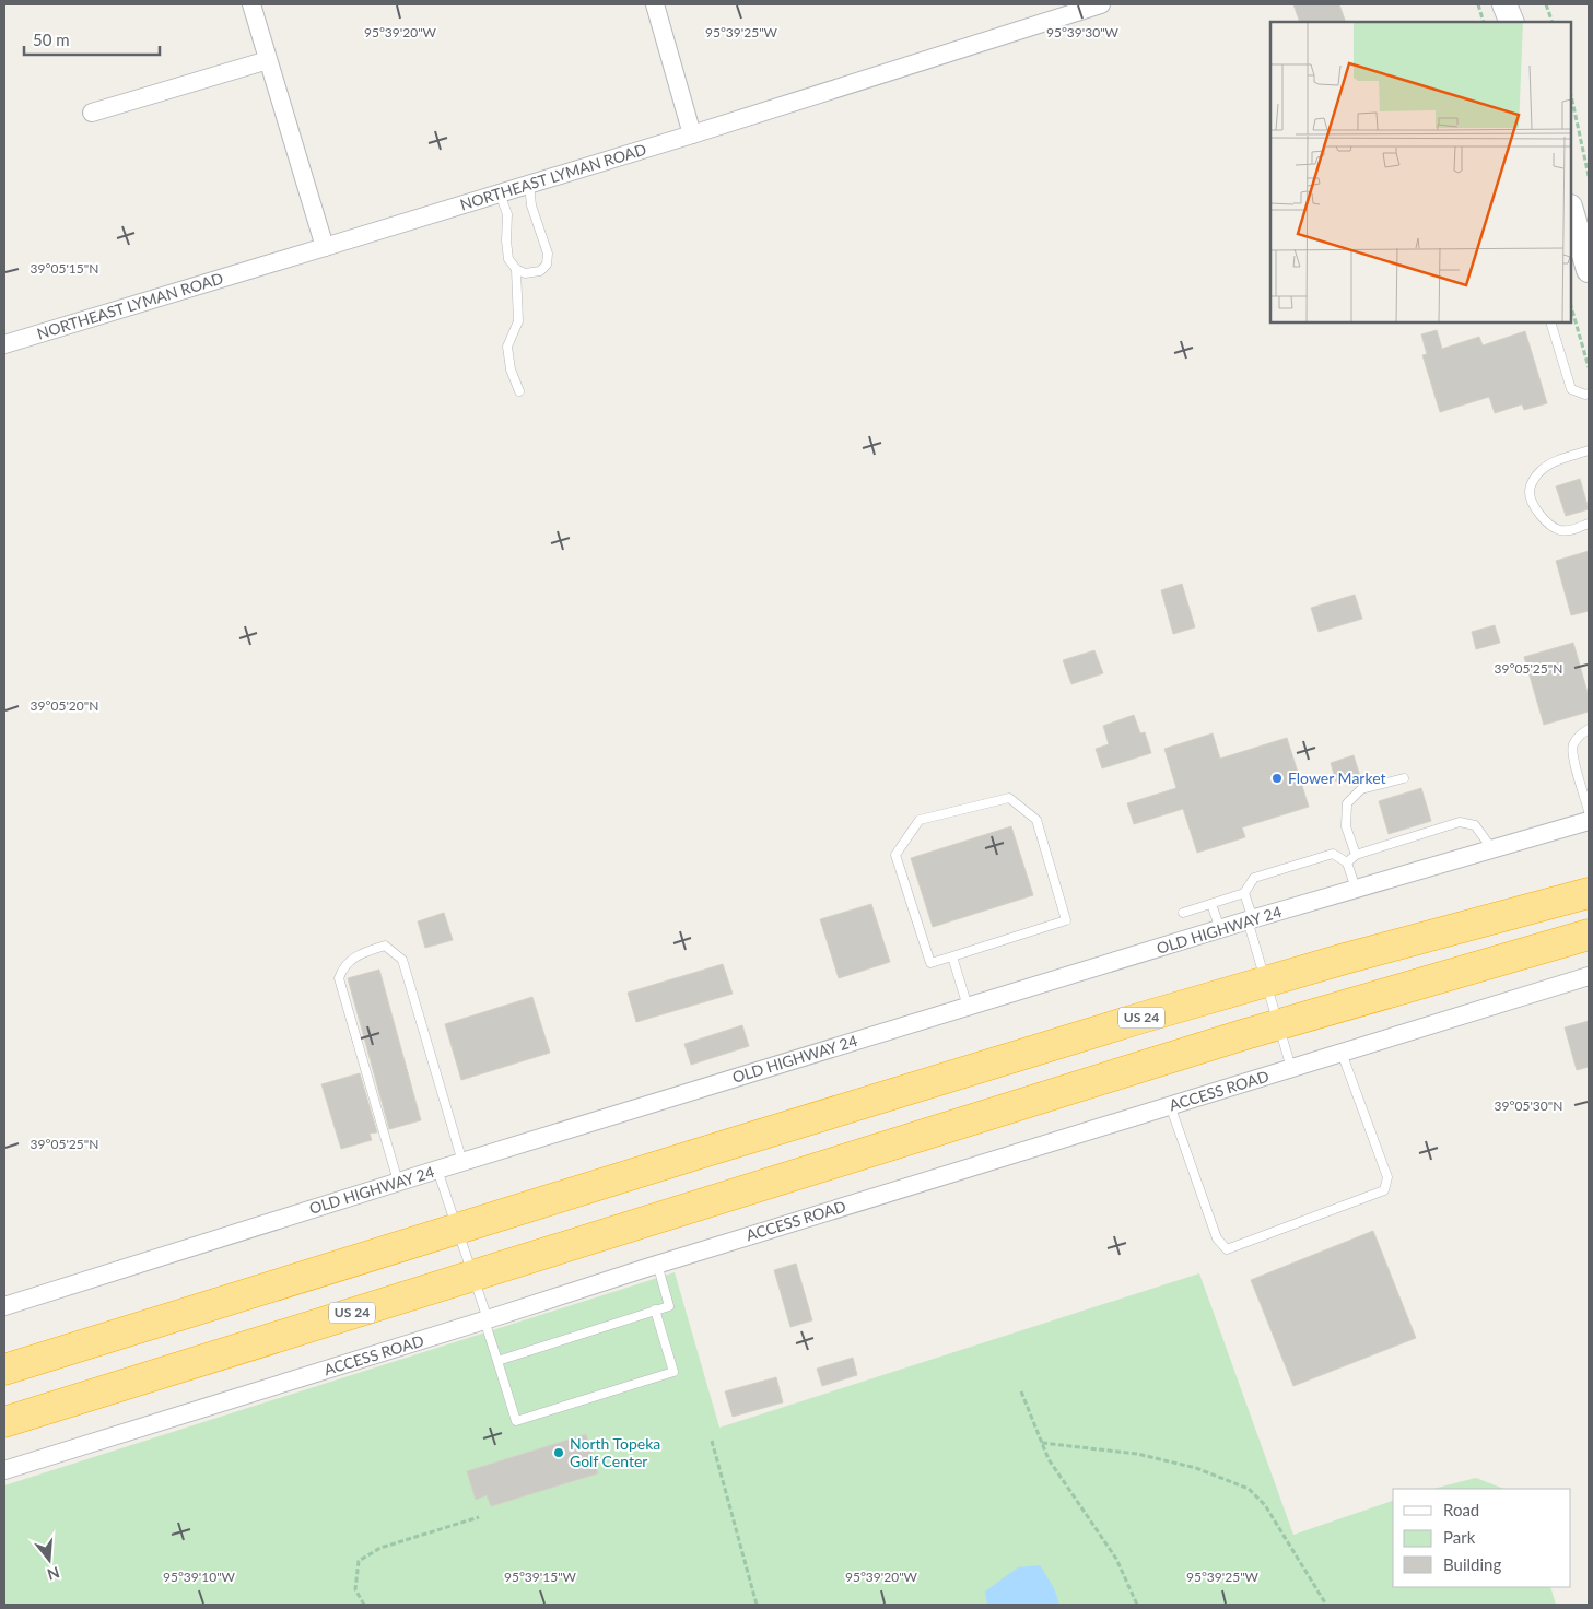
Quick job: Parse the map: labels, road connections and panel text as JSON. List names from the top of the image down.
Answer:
{
  "streets": {
    "highway": ["US 24"],
    "street": ["NORTHEAST LYMAN ROAD", "OLD HIGHWAY 24", "ACCESS ROAD"]
  },
  "places": ["Flower Market", "North Topeka Golf Center"],
  "legend": ["Road", "Park", "Building"],
  "scale_bar": "50 m",
  "north": "bottom",
  "coordinates": [
    "95°39'20\"W",
    "95°39'25\"W",
    "95°39'30\"W",
    "39°05'15\"N",
    "39°05'25\"N",
    "39°05'20\"N",
    "39°05'30\"N",
    "95°39'10\"W",
    "95°39'15\"W"
  ]
}
